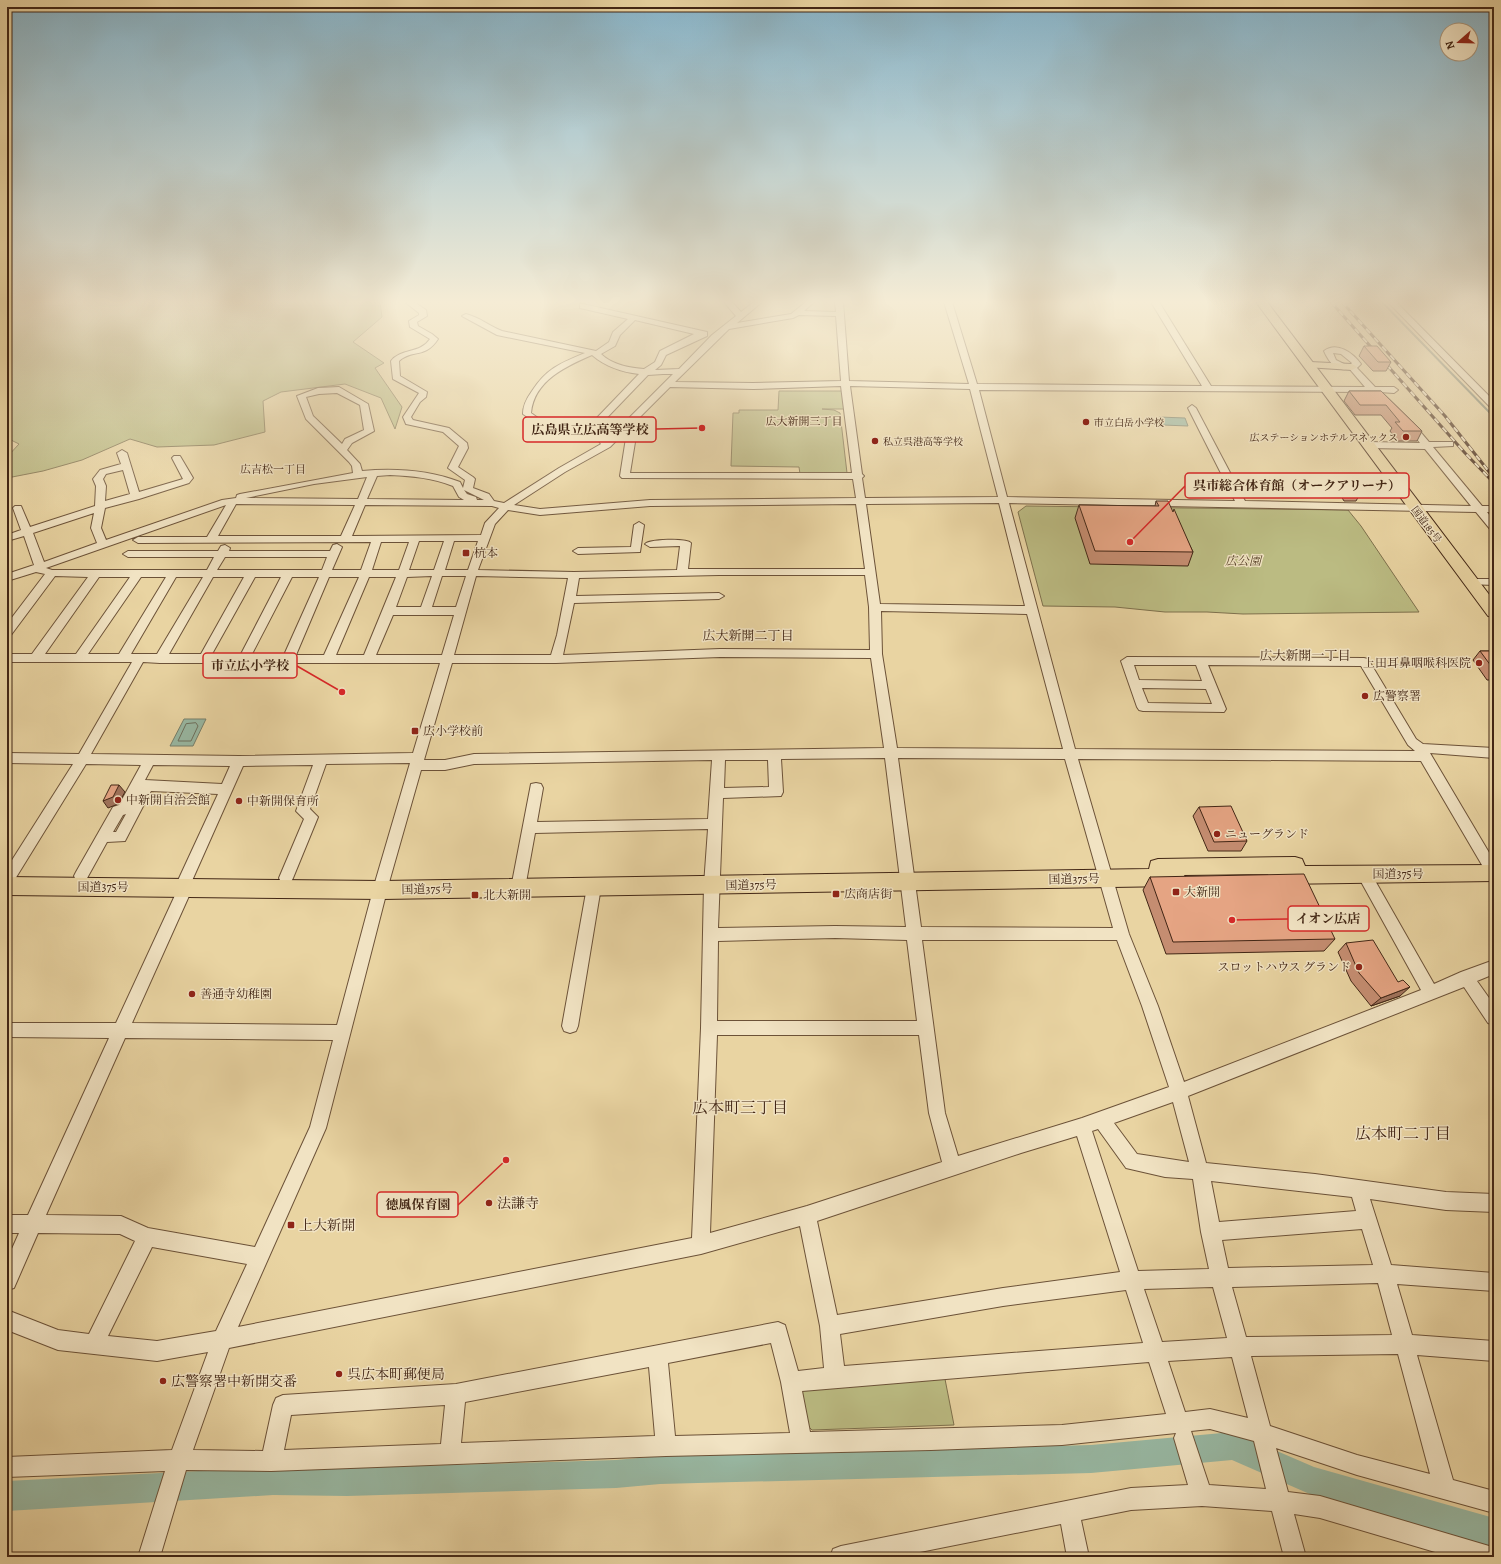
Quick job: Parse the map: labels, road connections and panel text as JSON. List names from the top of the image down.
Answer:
{
  "streets": {
    "highway": ["国道185号", "国道375号"]
  },
  "districts": [
    "広大新開三丁目",
    "広吉松一丁目",
    "広大新開二丁目",
    "広大新開一丁目",
    "広本町三丁目",
    "広本町二丁目"
  ],
  "parks": ["広公園"],
  "places": {
    "other": [
      "市立白岳小学校",
      "広島県立広高等学校",
      "広ステーションホテルアネックス",
      "私立呉港高等学校",
      "呉市総合体育館（オークアリーナ）",
      "上田耳鼻咽喉科医院",
      "市立広小学校",
      "広警察署",
      "中新開自治会館",
      "中新開保育所",
      "ニューグランド",
      "イオン広店",
      "スロットハウス グランド",
      "善通寺幼稚園",
      "徳風保育園",
      "法謙寺",
      "呉広本町郵便局",
      "広警察署中新開交番"
    ],
    "transit": [
      "杭本",
      "広小学校前",
      "大新開",
      "広商店街",
      "北大新開",
      "上大新開"
    ]
  },
  "north": "left"
}
